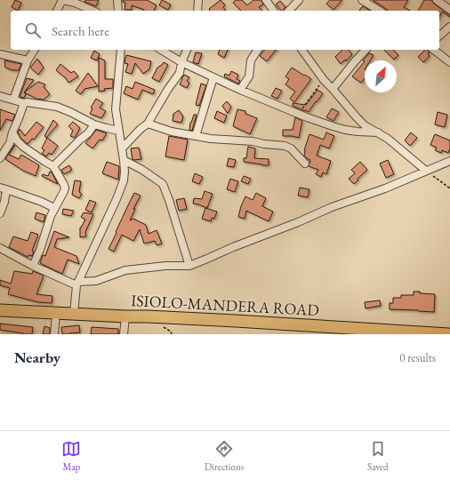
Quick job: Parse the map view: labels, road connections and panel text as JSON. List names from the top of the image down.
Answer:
{
  "streets": {
    "highway": ["ISIOLO-MANDERA ROAD"]
  },
  "north": "top right",
  "page": {
    "search": "Search here",
    "heading": ["Nearby", "0 results"],
    "nav": ["Map", "Directions", "Saved"]
  }
}
